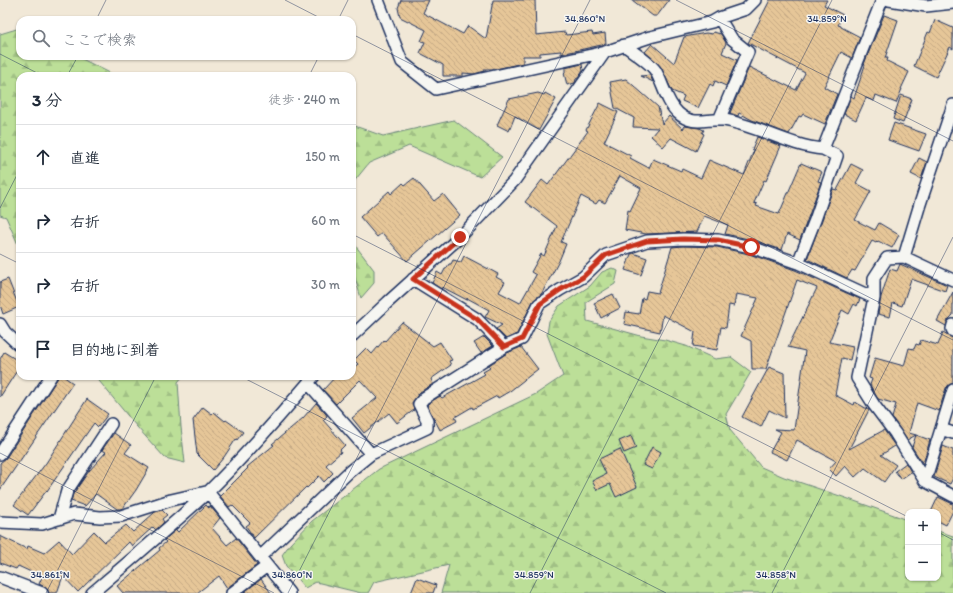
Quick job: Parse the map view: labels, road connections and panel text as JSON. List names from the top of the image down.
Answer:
{
  "page": {
    "search": "ここで検索",
    "heading": ["3 分", "徒歩 · 240 m"],
    "list": [
      ["直進", "150 m"],
      ["右折", "60 m"],
      ["右折", "30 m"],
      "目的地に到着"
    ],
    "map_buttons": ["+", "−"]
  },
  "coordinates": [
    "34.860°N",
    "34.859°N",
    "34.861°N",
    "34.858°N"
  ]
}
